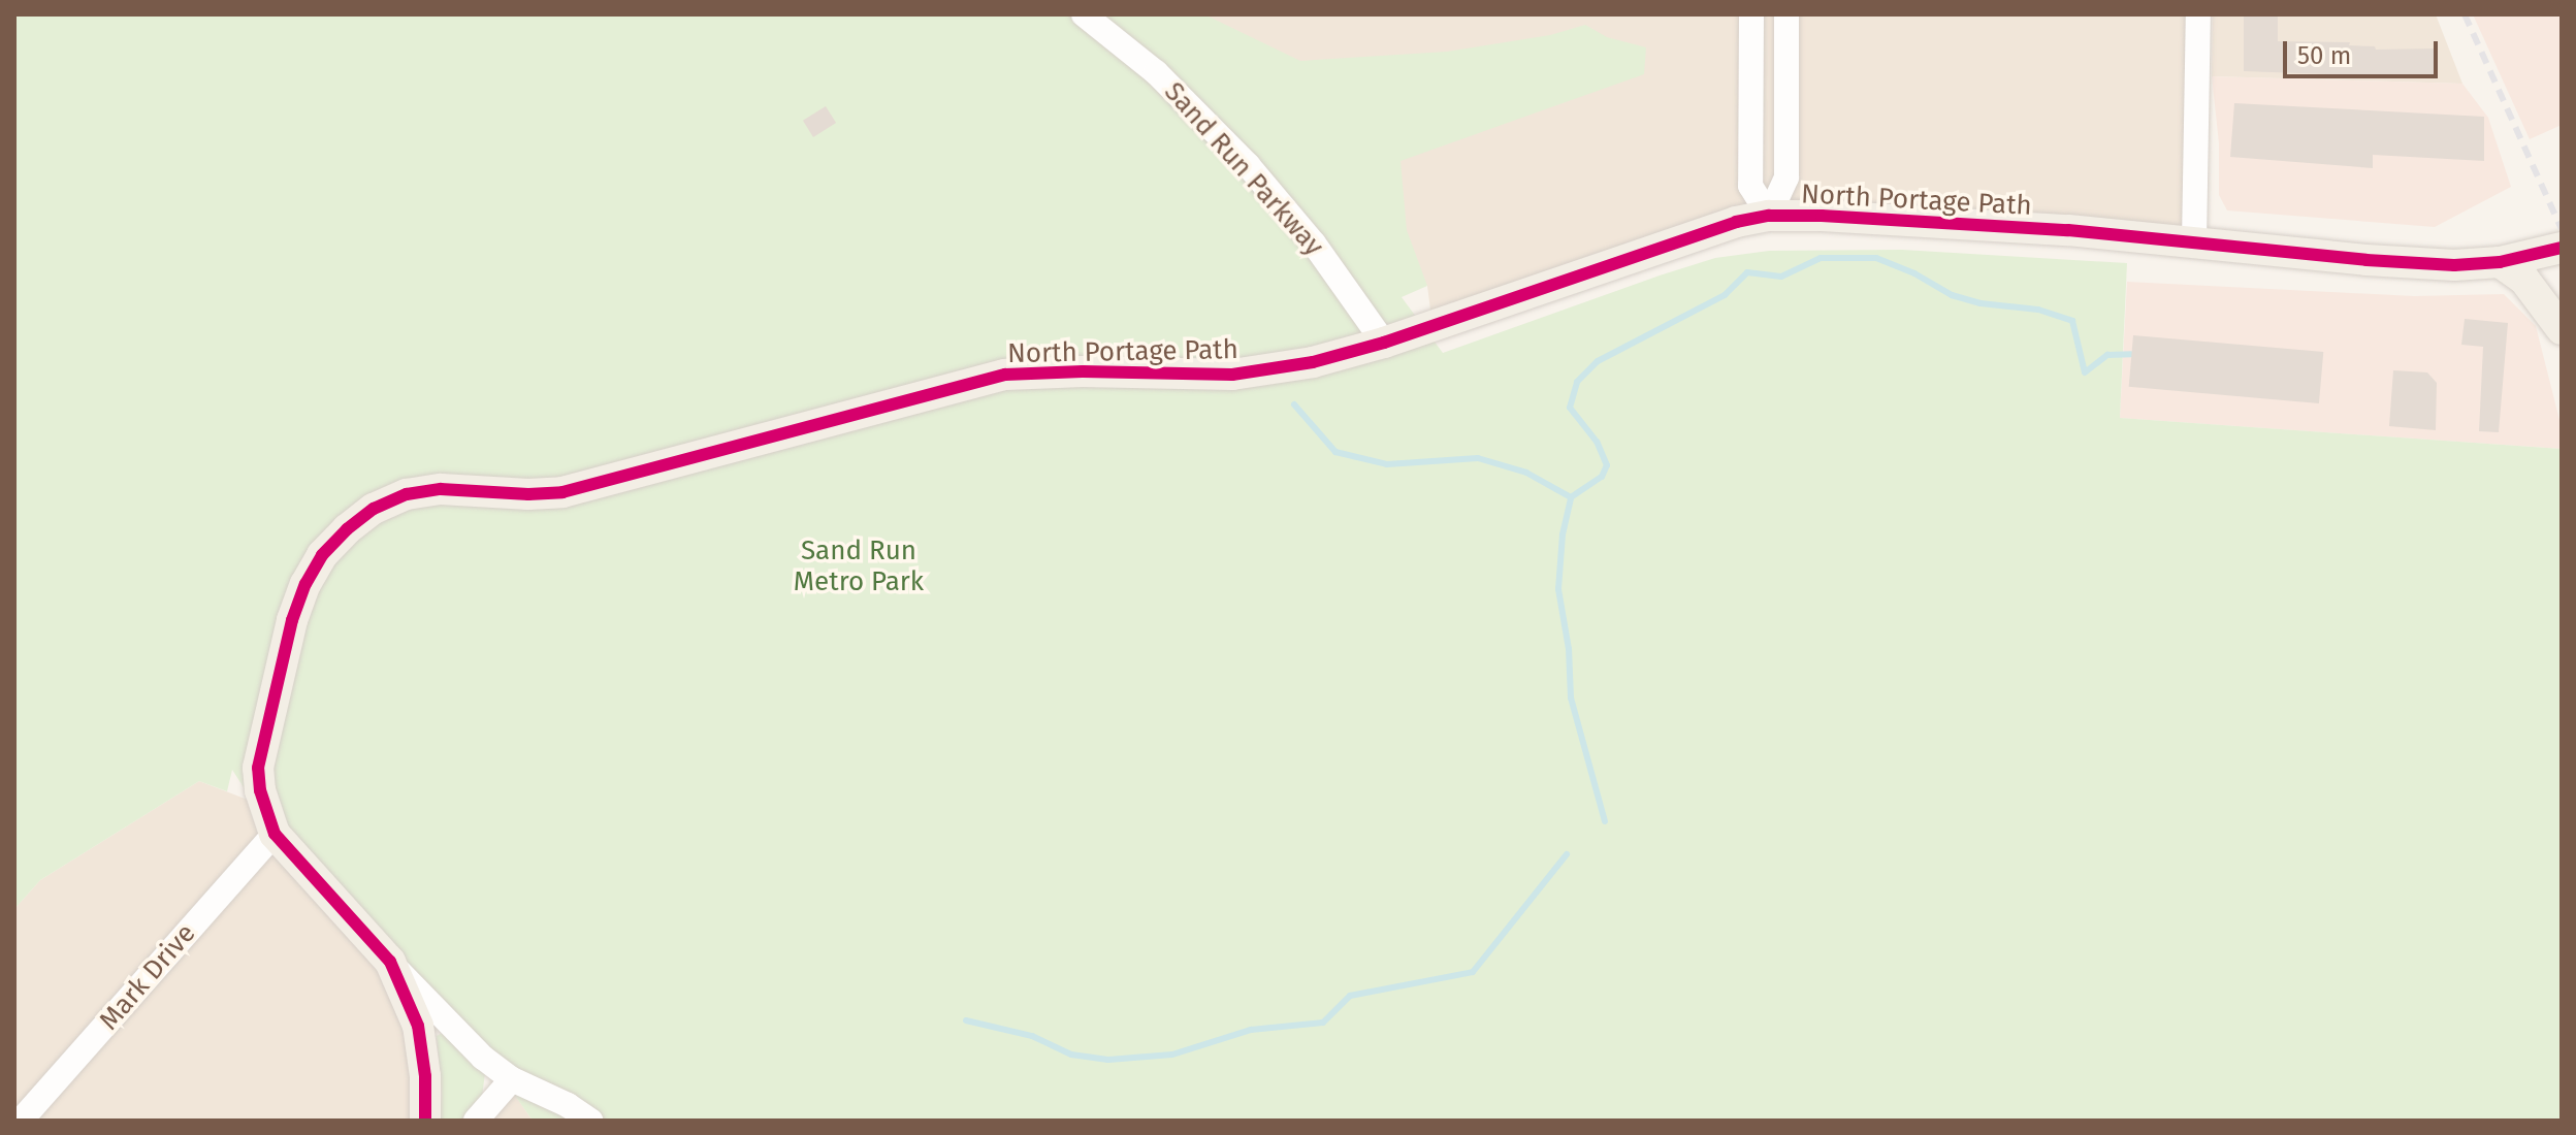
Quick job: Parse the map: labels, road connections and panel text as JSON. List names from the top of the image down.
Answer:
{
  "streets": {
    "main road": ["North Portage Path"],
    "street": ["Sand Run Parkway", "Mark Drive"]
  },
  "crossings": [
    ["Sand Run Parkway", "North Portage Path"],
    ["North Portage Path", "Mark Drive"]
  ],
  "parks": ["Sand Run Metro Park"],
  "scale_bar": "50 m"
}
